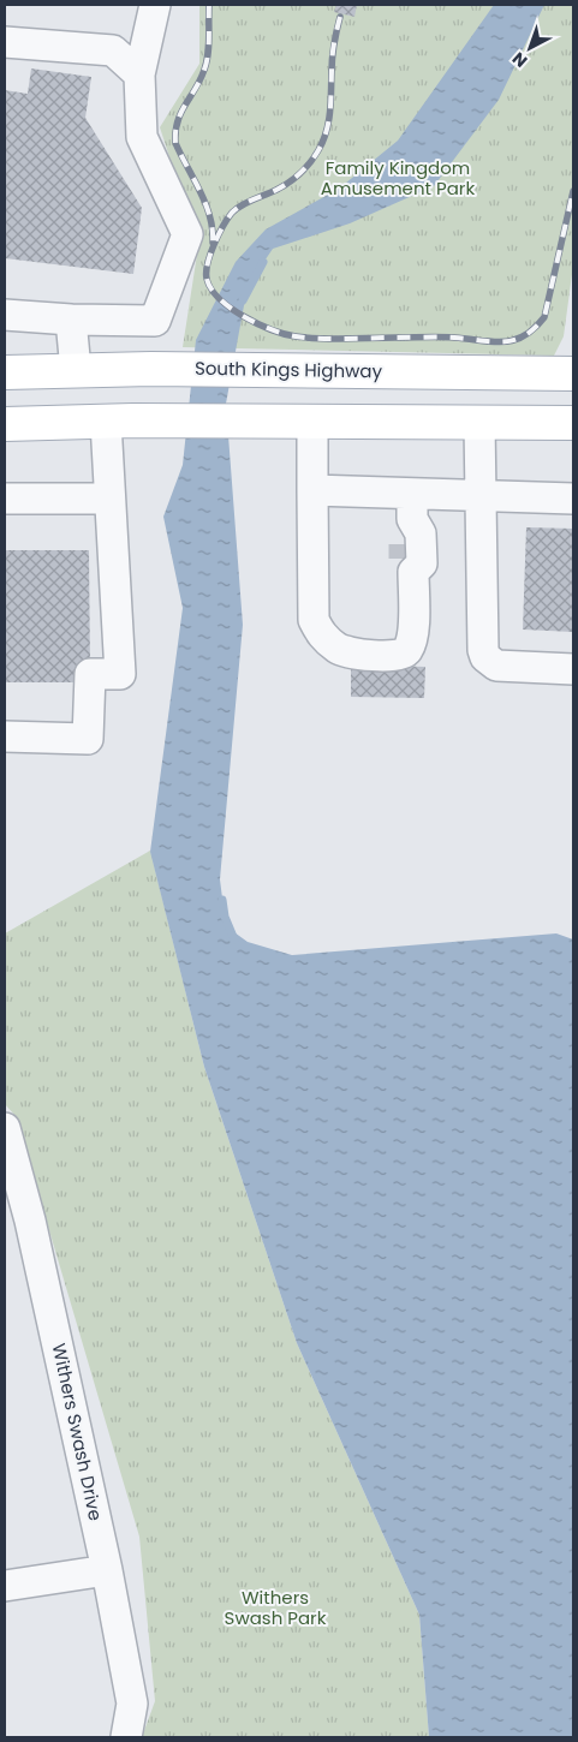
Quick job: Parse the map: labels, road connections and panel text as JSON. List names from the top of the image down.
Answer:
{
  "streets": {
    "main road": ["South Kings Highway"],
    "street": ["Withers Swash Drive"]
  },
  "parks": ["Family Kingdom Amusement Park", "Withers Swash Park"],
  "north": "bottom left"
}
